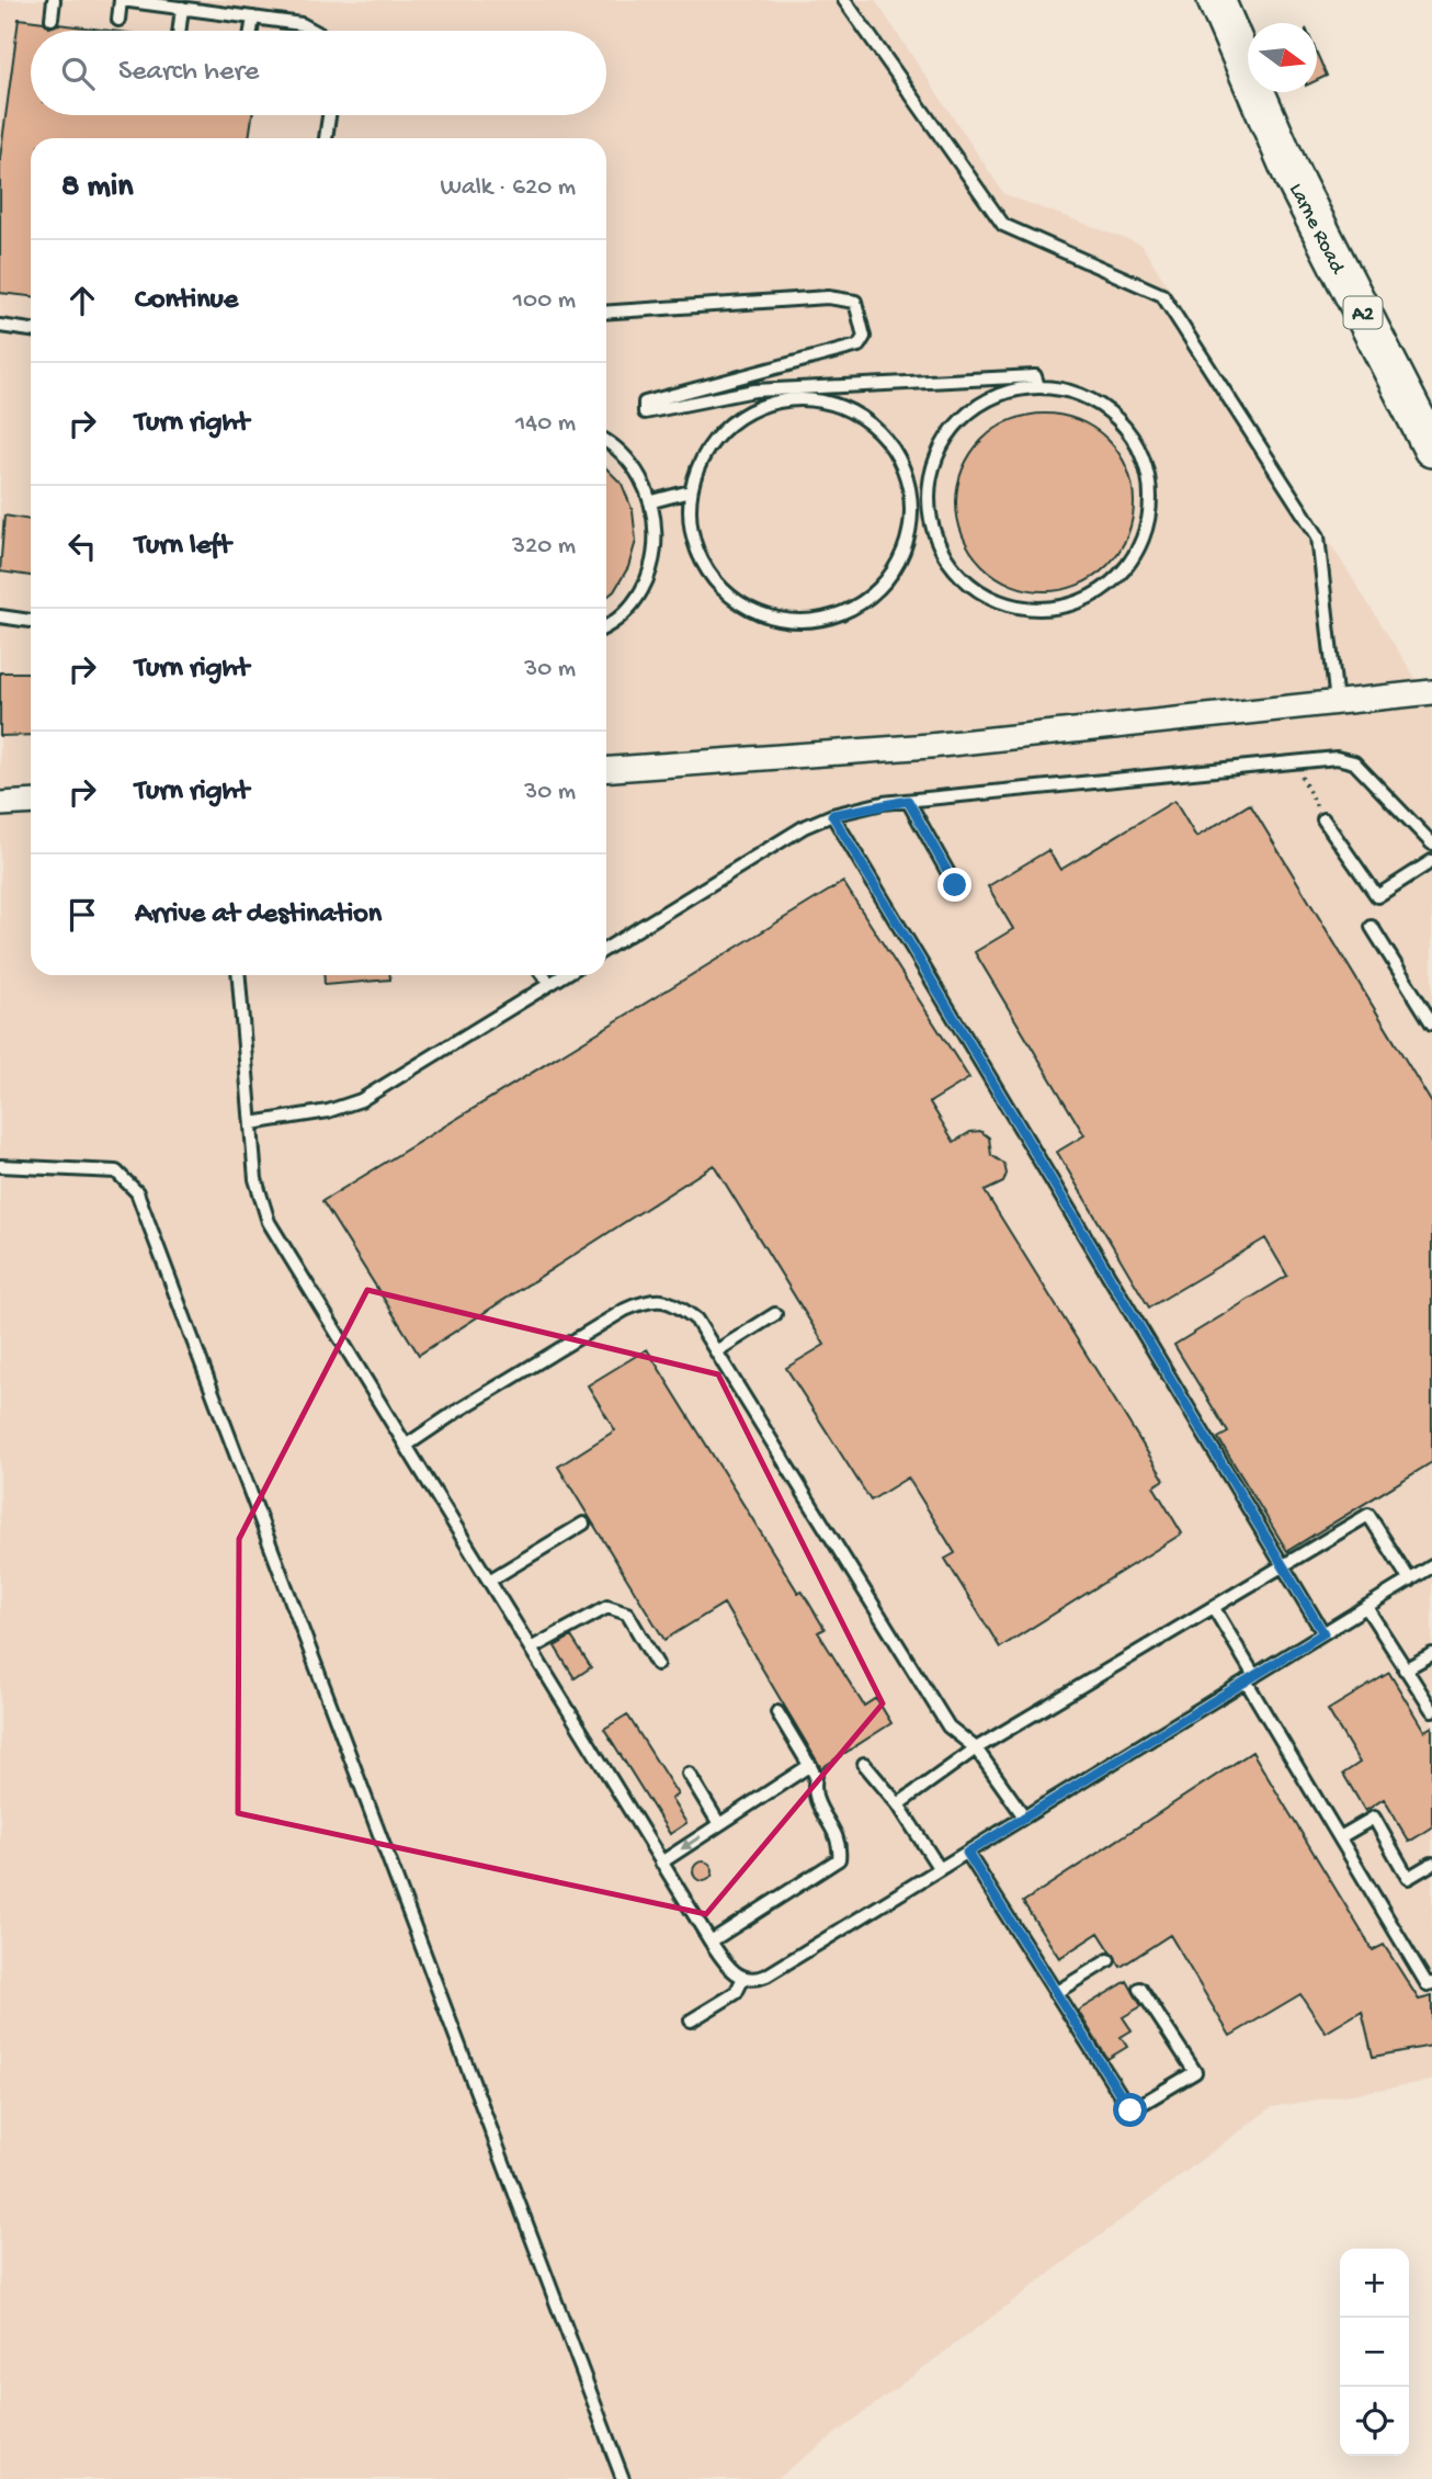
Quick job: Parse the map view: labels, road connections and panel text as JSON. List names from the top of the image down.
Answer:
{
  "streets": {
    "main road": ["Larne Road", "A2"]
  },
  "north": "right",
  "page": {
    "search": "Search here",
    "heading": ["8 min", "Walk · 620 m"],
    "list": [
      ["Continue", "100 m"],
      ["Turn right", "140 m"],
      ["Turn left", "320 m"],
      ["Turn right", "30 m"],
      ["Turn right", "30 m"],
      "Arrive at destination"
    ],
    "map_buttons": ["+", "−"]
  }
}
